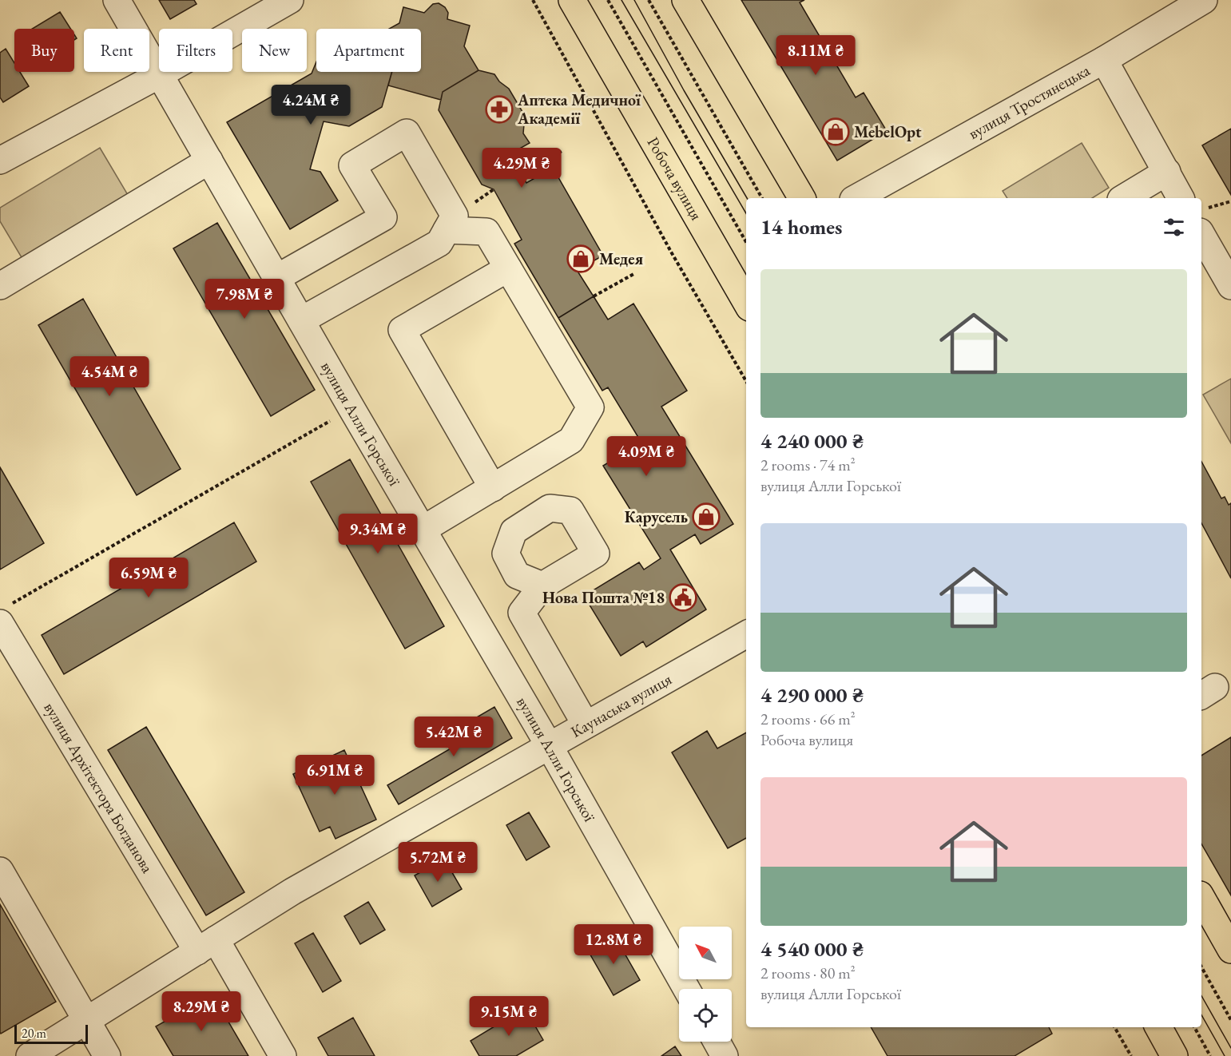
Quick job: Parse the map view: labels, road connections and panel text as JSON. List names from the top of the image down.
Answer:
{
  "streets": {
    "main road": ["Робоча вулиця"],
    "street": [
      "вулиця Тростянецька",
      "вулиця Алли Горської",
      "Каунаська вулиця",
      "вулиця Архітектора Богданова"
    ]
  },
  "crossings": [
    ["вулиця Алли Горської", "Каунаська вулиця"],
    ["Каунаська вулиця", "вулиця Архітектора Богданова"]
  ],
  "places": {
    "pharmacy": ["Аптека Медичної Академії"],
    "shop": ["MebelOpt", "Медея", "Карусель"],
    "public building": ["Нова Пошта №18"]
  },
  "scale_bar": "20 m",
  "north": "top left",
  "page": {
    "chip": [
      "Buy",
      "Rent",
      "Filters",
      "New",
      "Apartment"
    ],
    "price": [
      "8.11M ₴",
      "4.24M ₴",
      "4.29M ₴",
      "7.98M ₴",
      "4.54M ₴",
      "4.09M ₴",
      "9.34M ₴",
      "6.59M ₴",
      "5.42M ₴",
      "6.91M ₴",
      "5.72M ₴",
      "12.8M ₴",
      "8.29M ₴",
      "9.15M ₴"
    ],
    "heading": "14 homes",
    "list": [
      {
        "name": "4 240 000 ₴",
        "note": "2 rooms · 74 m² · вулиця Алли Горської"
      },
      {
        "name": "4 290 000 ₴",
        "note": "2 rooms · 66 m² · Робоча вулиця"
      },
      {
        "name": "4 540 000 ₴",
        "note": "2 rooms · 80 m² · вулиця Алли Горської"
      }
    ],
    "scale": "20 m"
  }
}
